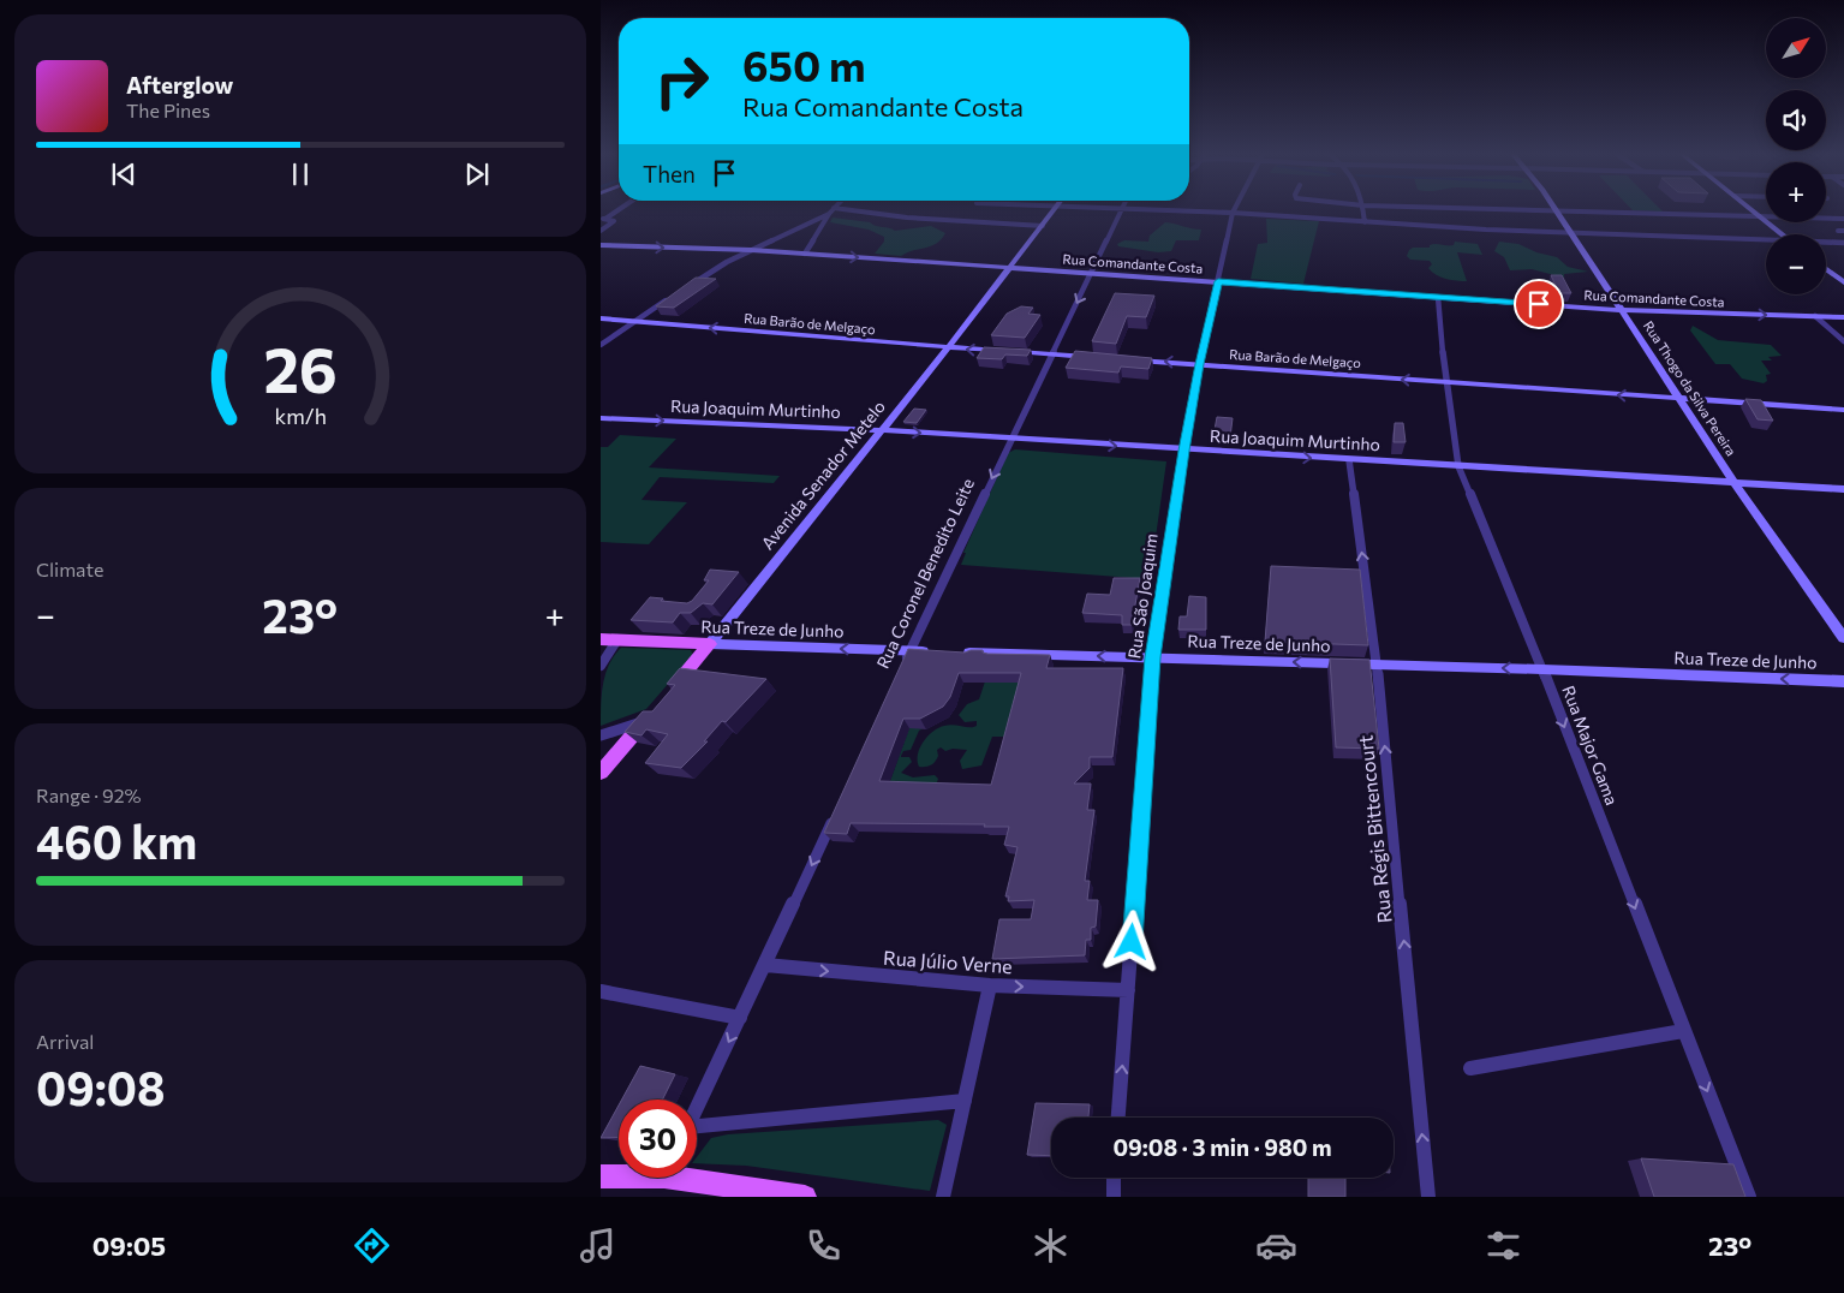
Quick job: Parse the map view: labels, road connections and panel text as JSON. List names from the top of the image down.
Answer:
{
  "streets": {
    "main road": ["Avenida Senador Metelo", "Rua Treze de Junho"],
    "street": [
      "Rua Comandante Costa",
      "Rua Barão de Melgaço",
      "Rua Thogo da Silva Pereira",
      "Rua Joaquim Murtinho",
      "Rua Coronel Benedito Leite",
      "Rua São Joaquim",
      "Rua Major Gama",
      "Rua Régis Bittencourt",
      "Rua Júlio Verne"
    ]
  },
  "crossings": [
    ["Rua Comandante Costa", "Rua Thogo da Silva Pereira"],
    ["Rua Comandante Costa", "Avenida Senador Metelo"],
    ["Rua Comandante Costa", "Rua Coronel Benedito Leite"],
    ["Rua Comandante Costa", "Rua São Joaquim"],
    ["Rua Comandante Costa", "Rua Major Gama"],
    ["Rua Barão de Melgaço", "Rua Thogo da Silva Pereira"],
    ["Rua Barão de Melgaço", "Avenida Senador Metelo"],
    ["Rua Barão de Melgaço", "Rua Coronel Benedito Leite"],
    ["Rua Barão de Melgaço", "Rua São Joaquim"],
    ["Rua Barão de Melgaço", "Rua Major Gama"],
    ["Rua Thogo da Silva Pereira", "Rua Joaquim Murtinho"],
    ["Rua Joaquim Murtinho", "Avenida Senador Metelo"],
    ["Rua Joaquim Murtinho", "Rua Coronel Benedito Leite"],
    ["Rua Joaquim Murtinho", "Rua São Joaquim"],
    ["Rua Joaquim Murtinho", "Rua Major Gama"],
    ["Rua Joaquim Murtinho", "Rua Régis Bittencourt"],
    ["Avenida Senador Metelo", "Rua Treze de Junho"],
    ["Rua Coronel Benedito Leite", "Rua Treze de Junho"],
    ["Rua São Joaquim", "Rua Treze de Junho"],
    ["Rua São Joaquim", "Rua Júlio Verne"],
    ["Rua Treze de Junho", "Rua Major Gama"],
    ["Rua Treze de Junho", "Rua Régis Bittencourt"]
  ],
  "one_way": [
    "Rua Barão de Melgaço",
    "Rua Joaquim Murtinho",
    "Rua Coronel Benedito Leite",
    "Rua Treze de Junho",
    "Rua Major Gama",
    "Rua Régis Bittencourt",
    "Rua Júlio Verne"
  ],
  "north": "top right",
  "page": {
    "map_buttons": ["+", "−"],
    "turn": ["650 m", "Rua Comandante Costa"],
    "song": ["Afterglow", "The Pines"],
    "then": "Then",
    "tile": [
      "Climate",
      ["Range · 92%", "460 km"],
      ["Arrival", "09:08"]
    ],
    "heat": ["−", "23°", "+"],
    "limit": "30",
    "trip": "09:08 · 3 min · 980 m",
    "tabs": ["09:05", "23°"],
    "gauge": ["26", "km/h"]
  }
}
